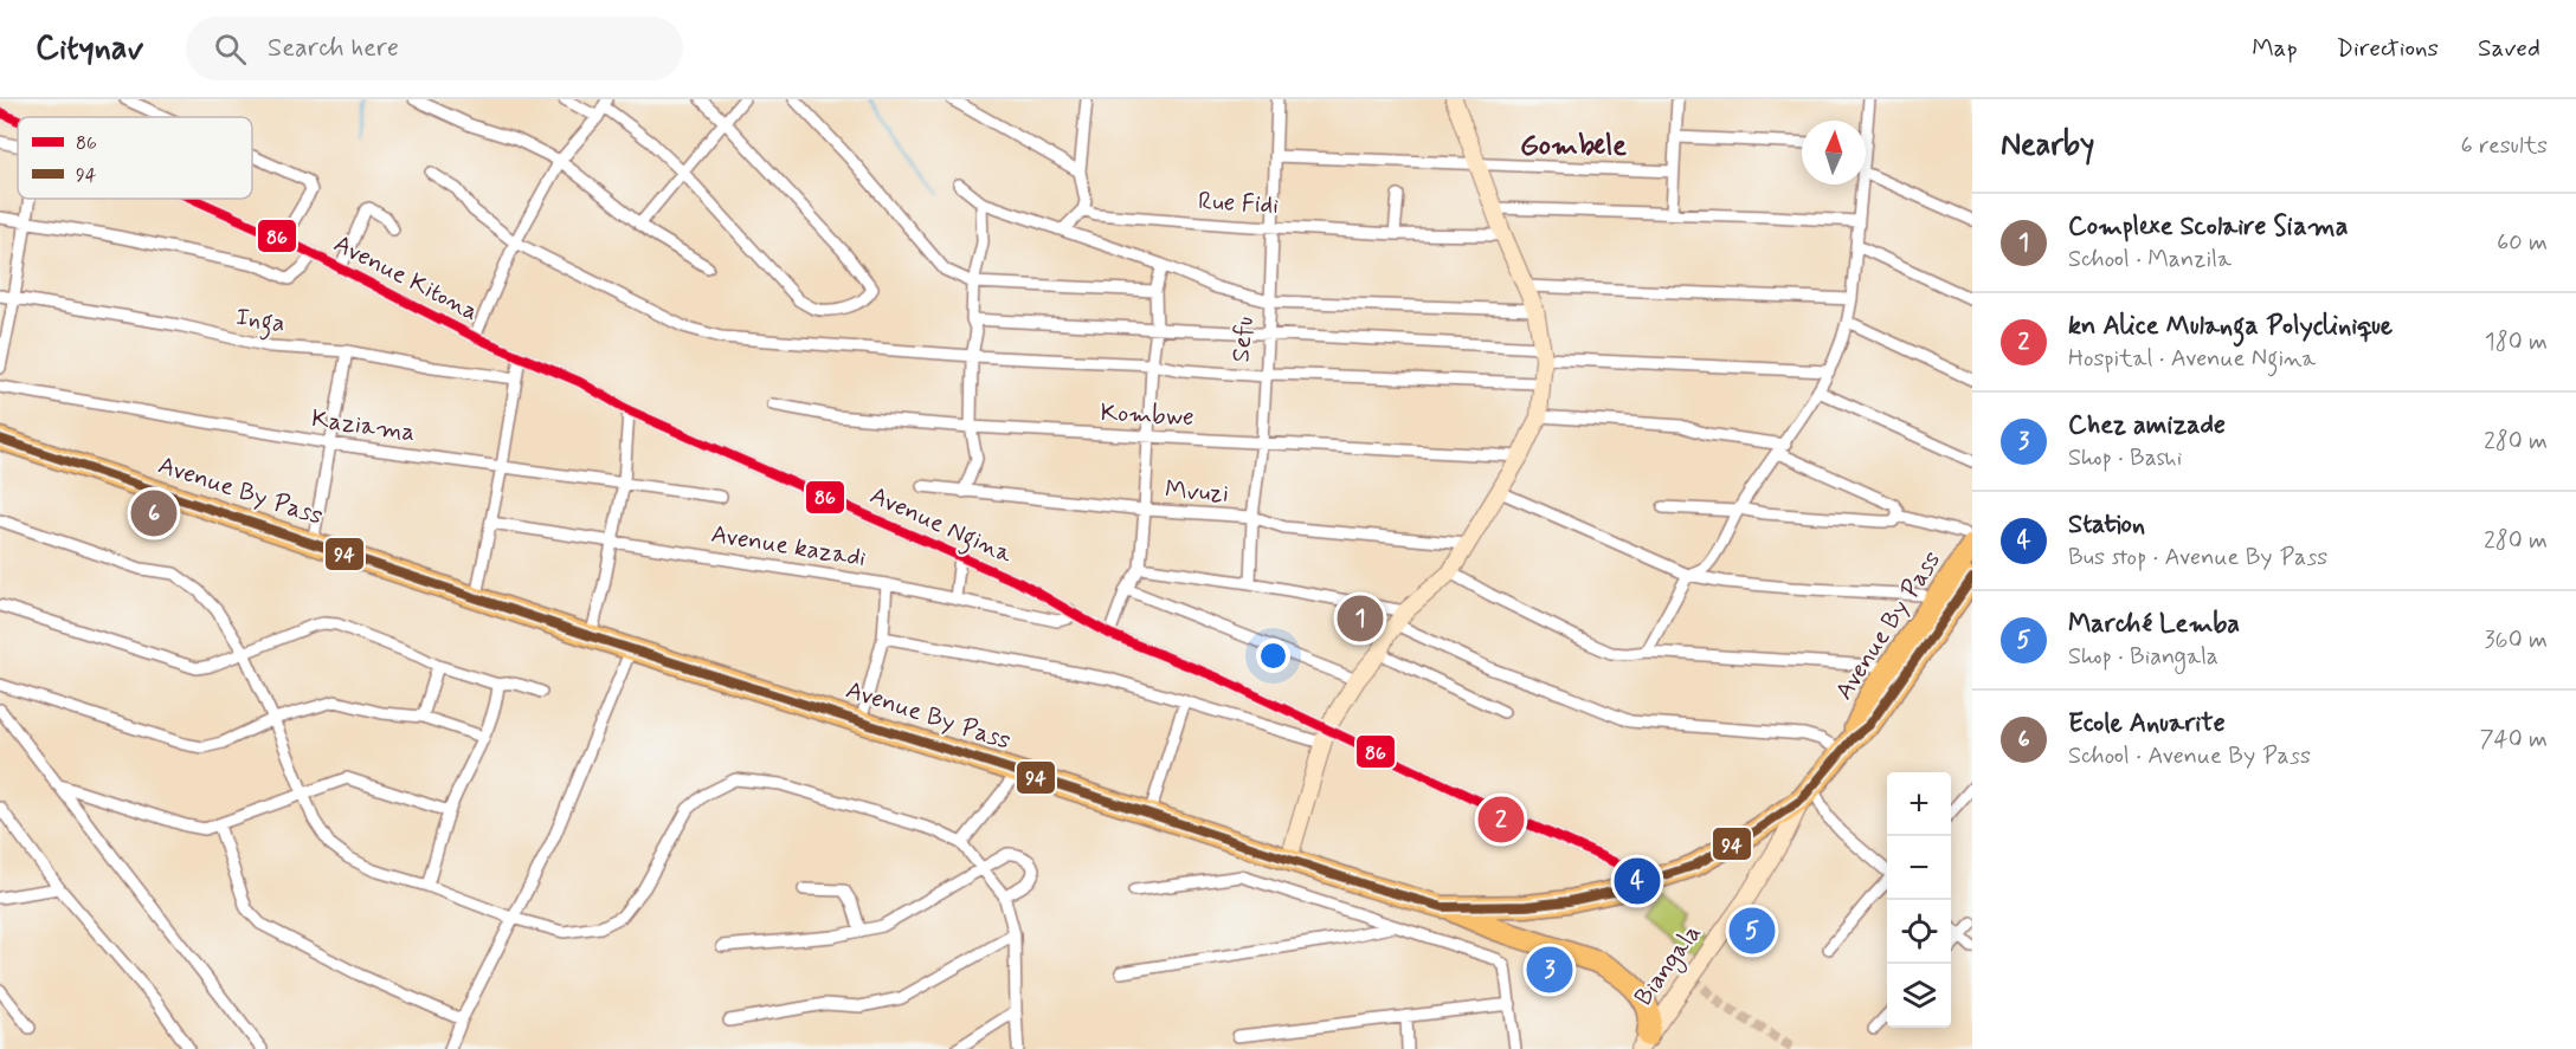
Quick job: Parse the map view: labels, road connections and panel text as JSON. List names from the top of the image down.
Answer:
{
  "streets": {
    "highway": ["Avenue By Pass"],
    "street": [
      "Rue Fidi",
      "Avenue Kitona",
      "Inga",
      "Sefu",
      "Kombwe",
      "Kaziama",
      "Mvuzi",
      "Avenue Ngina",
      "Avenue kazadi",
      "Biangala"
    ]
  },
  "crossings": [
    ["Rue Fidi", "Sefu"],
    ["Avenue Kitona", "Avenue Ngina"],
    ["Sefu", "Kombwe"],
    ["Sefu", "Mvuzi"],
    ["Avenue By Pass", "Avenue Ngina"],
    ["Avenue By Pass", "Biangala"],
    ["Avenue Ngina", "Avenue kazadi"]
  ],
  "districts": ["Gombele"],
  "lines": ["transit line 86", "transit line 94"],
  "legend": ["86", "94"],
  "north": "top",
  "page": {
    "header": "Citynav",
    "search": "Search here",
    "nav": ["Map", "Directions", "Saved"],
    "heading": ["Nearby", "6 results"],
    "list": [
      {
        "mark": "1",
        "name": "Complexe Scolaire Siama",
        "note": "School · Manzila",
        "value": "60 m"
      },
      {
        "mark": "2",
        "name": "kn Alice Mulanga Polyclinique",
        "note": "Hospital · Avenue Ngina",
        "value": "180 m"
      },
      {
        "mark": "3",
        "name": "Chez amizade",
        "note": "Shop · Bashi",
        "value": "280 m"
      },
      {
        "mark": "4",
        "name": "Station",
        "note": "Bus stop · Avenue By Pass",
        "value": "280 m"
      },
      {
        "mark": "5",
        "name": "Marché Lemba",
        "note": "Shop · Biangala",
        "value": "360 m"
      },
      {
        "mark": "6",
        "name": "Ecole Anuarite",
        "note": "School · Avenue By Pass",
        "value": "740 m"
      }
    ],
    "pins": [
      "6",
      "1",
      "2",
      "4",
      "5",
      "3"
    ],
    "map_buttons": ["+", "−"]
  }
}
